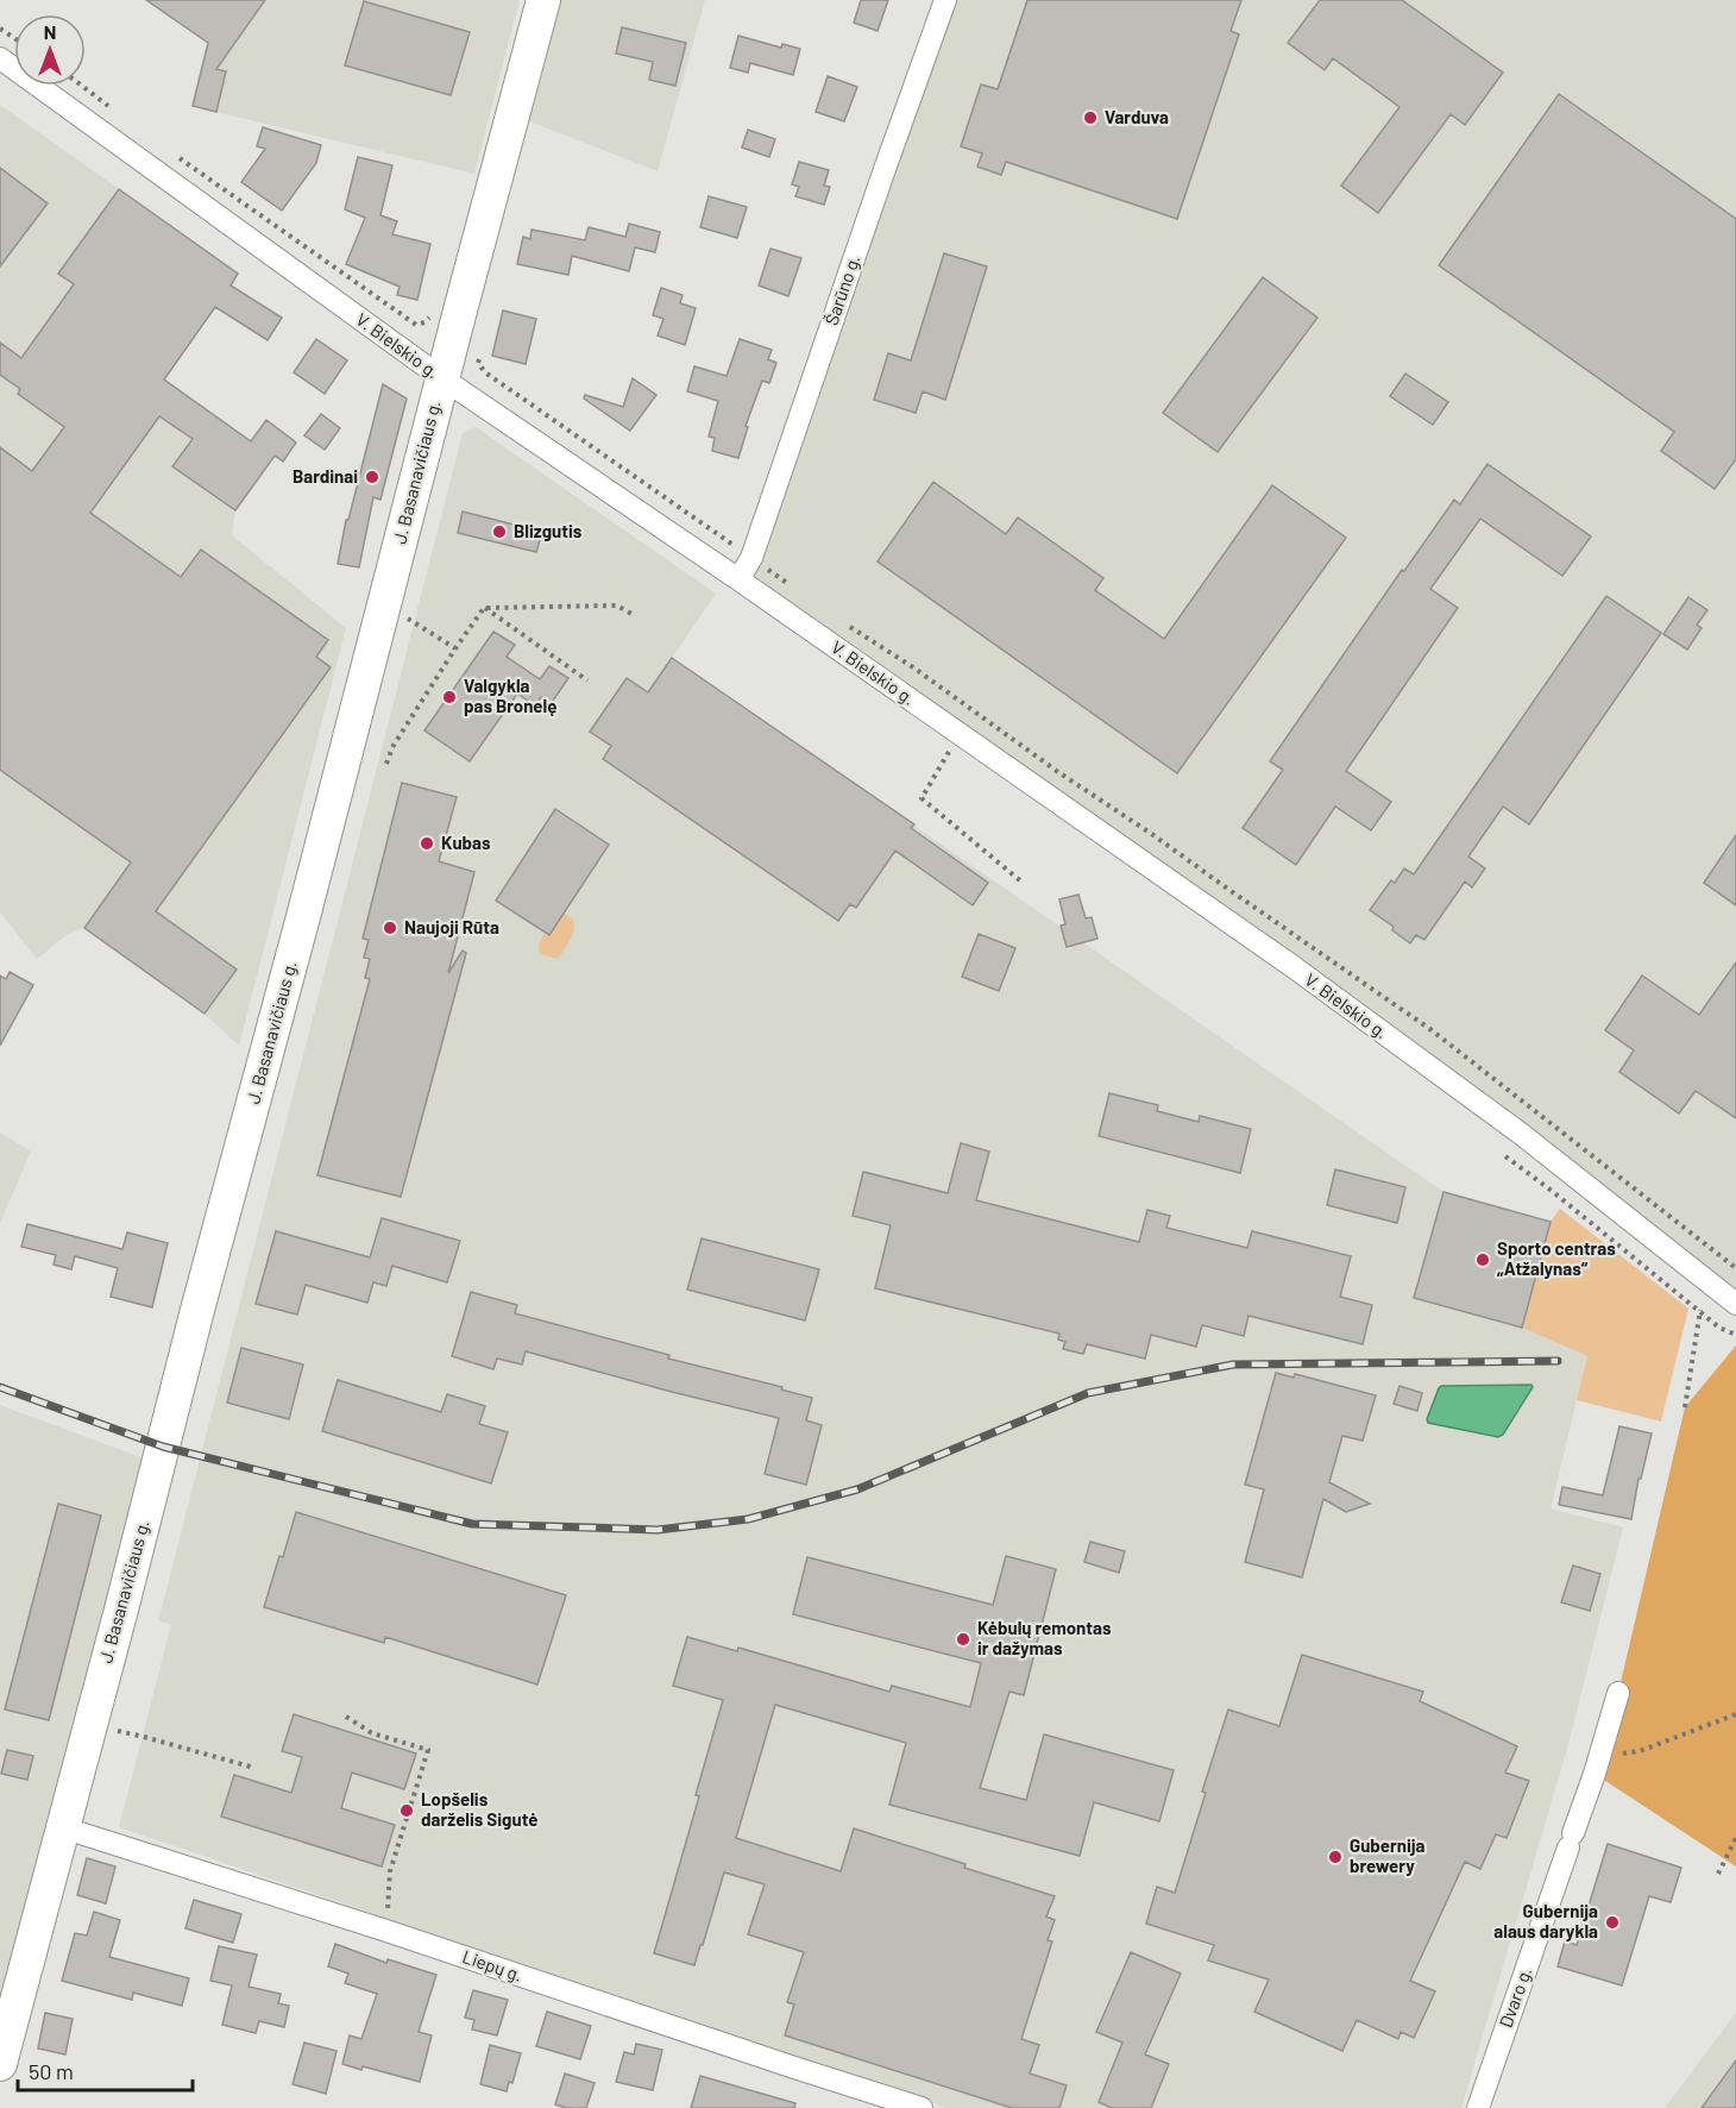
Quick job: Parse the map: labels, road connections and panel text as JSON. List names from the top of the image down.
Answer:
{
  "streets": {
    "main road": ["J. Basanavičiaus g."],
    "street": [
      "Šarūno g.",
      "V. Bielskio g.",
      "Liepų g.",
      "Dvaro g."
    ]
  },
  "crossings": [
    ["Šarūno g.", "V. Bielskio g."],
    ["V. Bielskio g.", "J. Basanavičiaus g."],
    ["J. Basanavičiaus g.", "Liepų g."]
  ],
  "places": [
    "Varduva",
    "Bardinai",
    "Blizgutis",
    "Valgykla pas Bronelę",
    "Kubas",
    "Naujoji Rūta",
    "Sporto centras „Atžalynas“",
    "Kėbulų remontas ir dažymas",
    "Lopšelis darželis Sigutė",
    "Gubernija brewery",
    "Gubernija alaus darykla"
  ],
  "scale_bar": "50 m",
  "north": "top"
}
